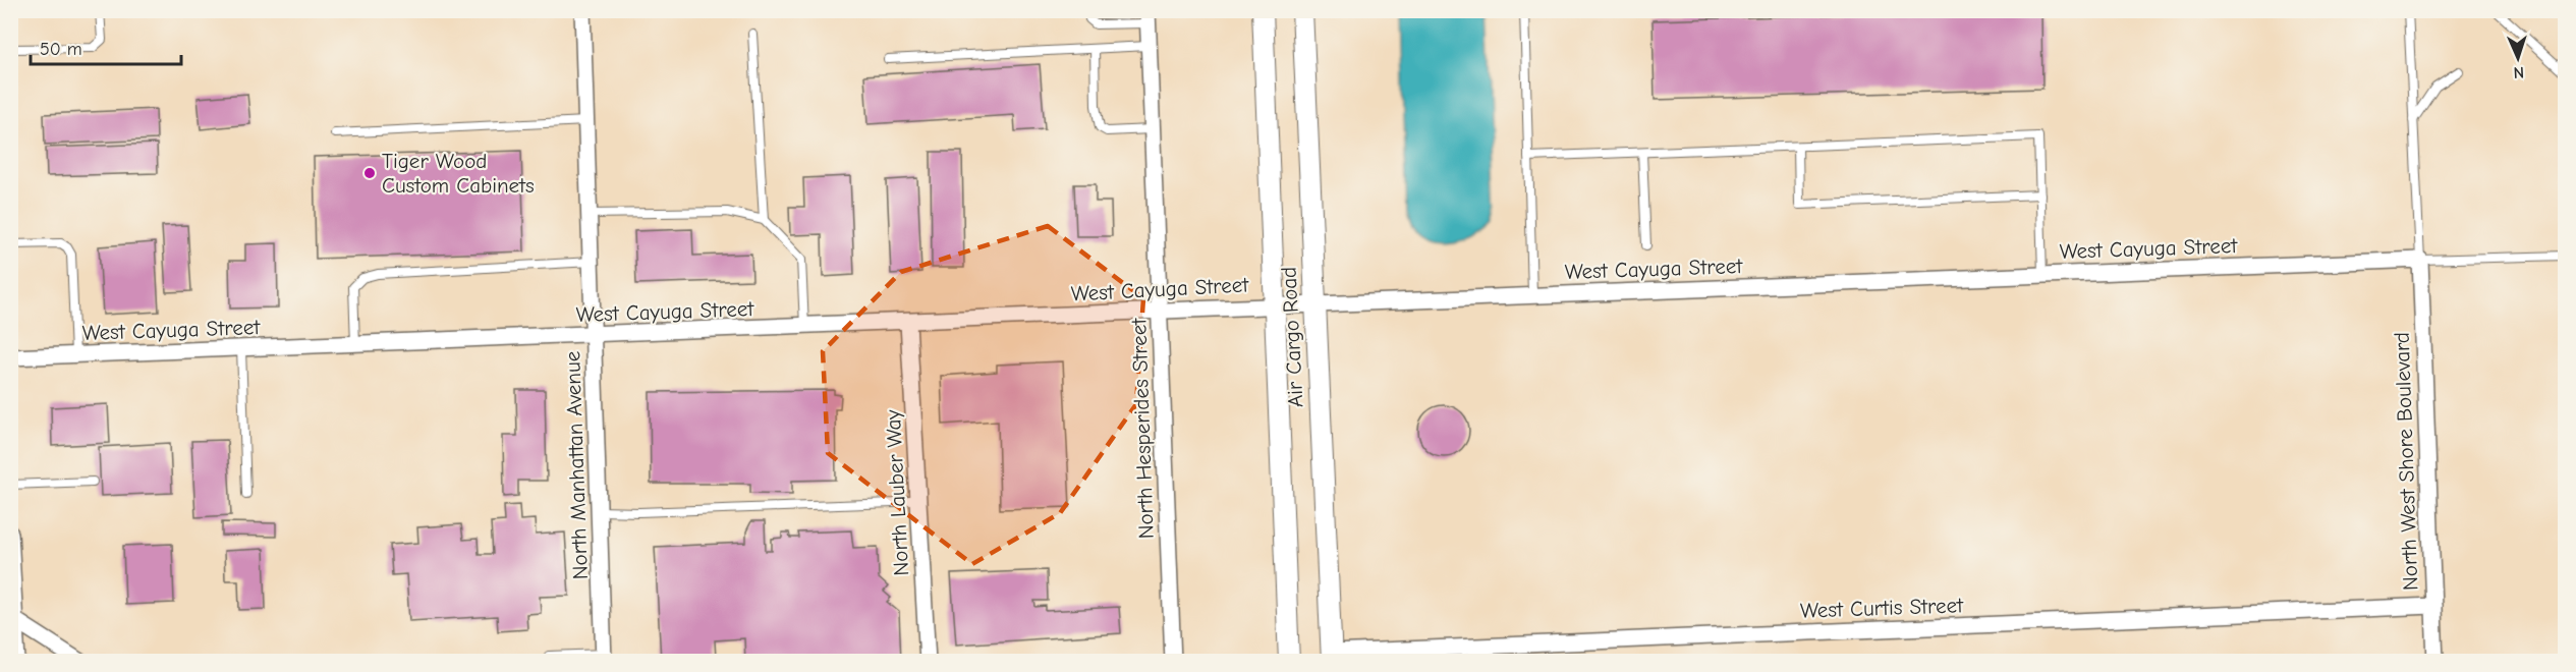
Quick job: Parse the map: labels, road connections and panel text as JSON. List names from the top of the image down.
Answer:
{
  "streets": {
    "street": [
      "West Cayuga Street",
      "Air Cargo Road",
      "North Hesperides Street",
      "North West Shore Boulevard",
      "North Manhattan Avenue",
      "North Lauber Way",
      "West Curtis Street"
    ]
  },
  "crossings": [
    ["West Cayuga Street", "Air Cargo Road"],
    ["West Cayuga Street", "North Hesperides Street"],
    ["West Cayuga Street", "North West Shore Boulevard"],
    ["West Cayuga Street", "North Manhattan Avenue"],
    ["West Cayuga Street", "North Lauber Way"],
    ["Air Cargo Road", "West Curtis Street"],
    ["North West Shore Boulevard", "West Curtis Street"]
  ],
  "places": ["Tiger Wood Custom Cabinets"],
  "scale_bar": "50 m",
  "north": "bottom"
}
